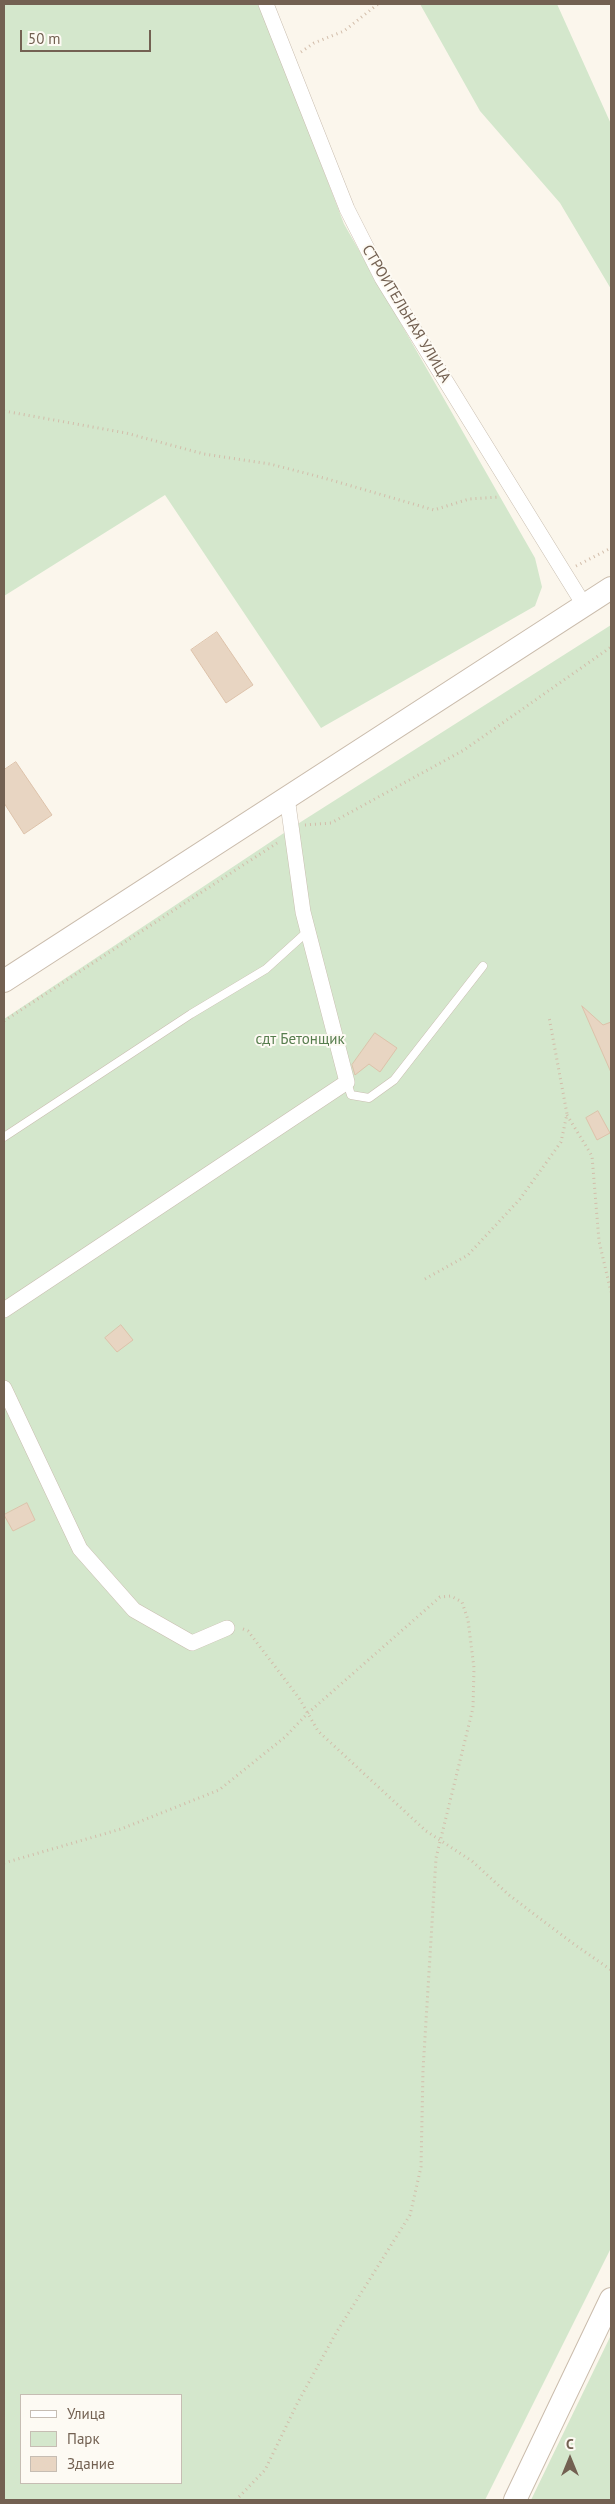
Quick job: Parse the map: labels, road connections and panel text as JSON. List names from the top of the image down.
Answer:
{
  "streets": {
    "street": ["СТРОИТЕЛЬНАЯ УЛИЦА"]
  },
  "parks": ["сдт Бетонщик"],
  "legend": ["Улица", "Парк", "Здание"],
  "scale_bar": "50 m",
  "north": "top"
}
